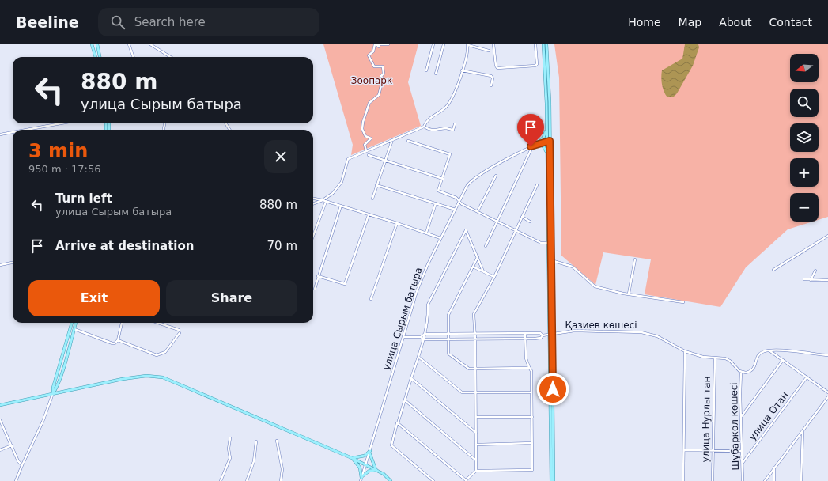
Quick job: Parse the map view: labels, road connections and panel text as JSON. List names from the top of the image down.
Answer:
{
  "streets": {
    "street": [
      "улица Сырым батыра",
      "Қазиев көшесі",
      "улица Отан",
      "улица Нурлы тан",
      "Шұбаркөл көшесі"
    ]
  },
  "crossings": [
    ["Қазиев көшесі", "улица Нурлы тан"],
    ["Қазиев көшесі", "Шұбаркөл көшесі"],
    ["улица Отан", "Шұбаркөл көшесі"]
  ],
  "parks": ["Зоопарк"],
  "north": "left",
  "page": {
    "header": "Beeline",
    "search": "Search here",
    "nav": [
      "Home",
      "Map",
      "About",
      "Contact"
    ],
    "map_buttons": ["+", "−"],
    "turn": ["880 m", "улица Сырым батыра"],
    "heading": ["3 min", "950 m · 17:56"],
    "list": [
      {
        "name": "Turn left",
        "note": "улица Сырым батыра",
        "value": "880 m"
      },
      {
        "name": "Arrive at destination",
        "value": "70 m"
      }
    ],
    "buttons": ["Exit", "Share"]
  }
}
